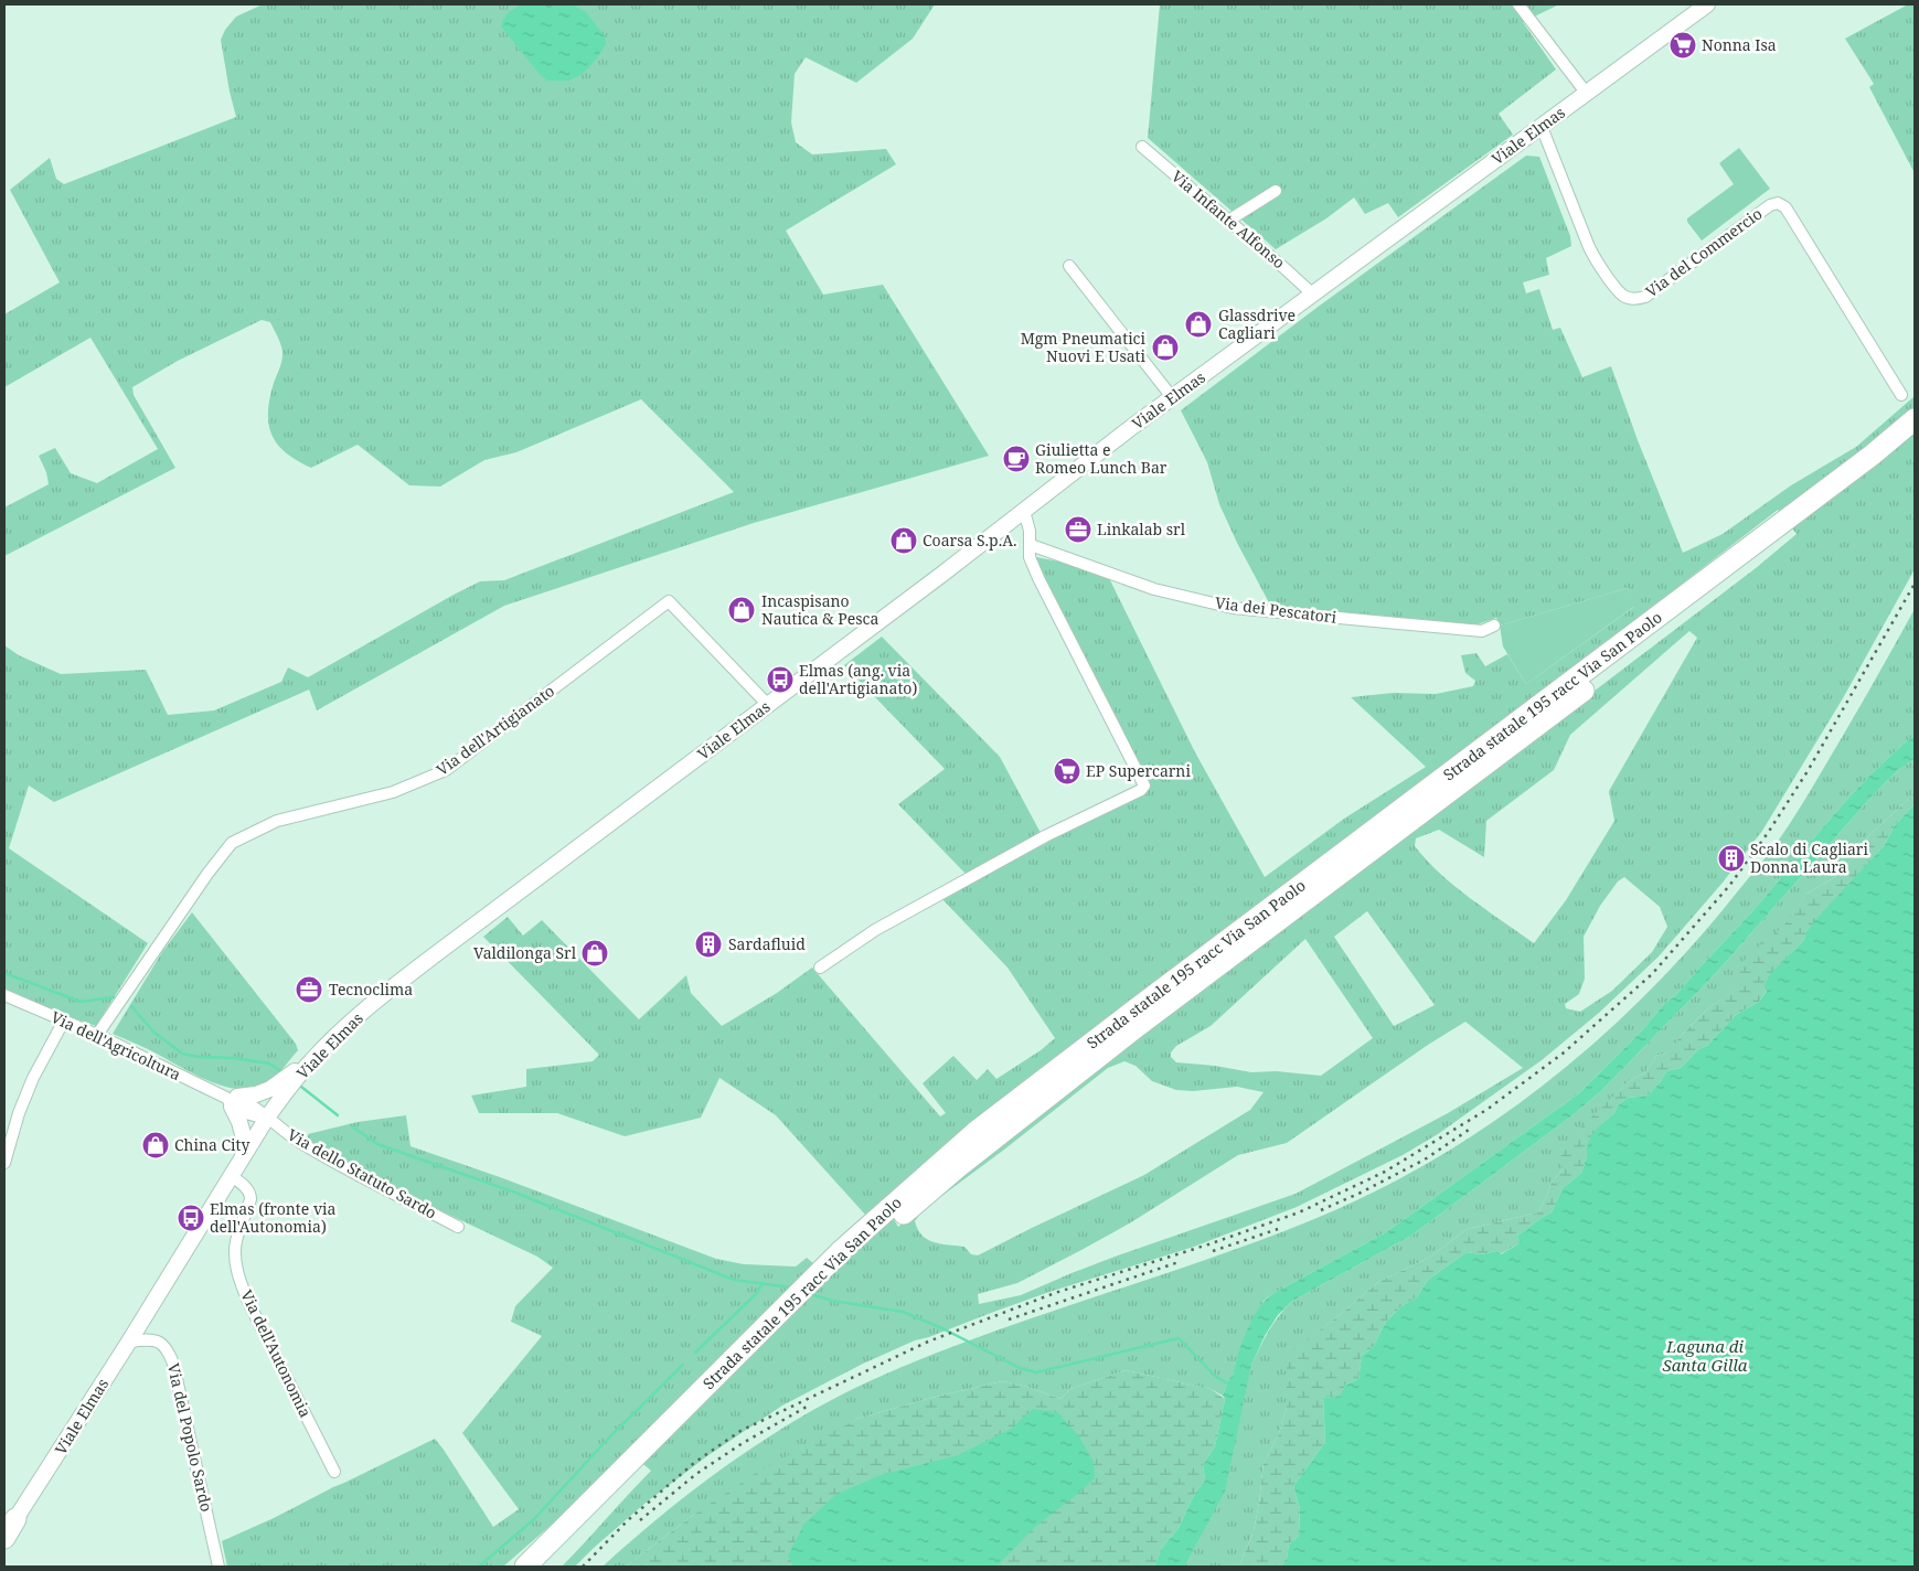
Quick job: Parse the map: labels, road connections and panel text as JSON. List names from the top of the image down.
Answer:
{
  "streets": {
    "highway": ["Strada statale 195 racc Via San Paolo"],
    "main road": ["Viale Elmas"],
    "street": [
      "Via Infante Alfonso",
      "Via del Commercio",
      "Via dei Pescatori",
      "Via dell'Artigianato",
      "Via dell'Agricoltura",
      "Via dello Statuto Sardo",
      "Via dell'Autonomia",
      "Via del Popolo Sardo"
    ]
  },
  "crossings": [
    ["Viale Elmas", "Via Infante Alfonso"],
    ["Viale Elmas", "Via del Commercio"],
    ["Viale Elmas", "Via dell'Artigianato"],
    ["Viale Elmas", "Via dell'Agricoltura"],
    ["Viale Elmas", "Via dello Statuto Sardo"],
    ["Viale Elmas", "Via dell'Autonomia"],
    ["Viale Elmas", "Via del Popolo Sardo"],
    ["Via dell'Artigianato", "Via dell'Agricoltura"],
    ["Via dell'Agricoltura", "Via dello Statuto Sardo"]
  ],
  "water": ["Laguna di Santa Gilla"],
  "places": {
    "supermarket": ["Nonna Isa", "EP Supercarni"],
    "shop": [
      "Glassdrive Cagliari",
      "Mgm Pneumatici Nuovi E Usati",
      "Coarsa S.p.A.",
      "Incaspisano Nautica & Pesca",
      "Valdilonga Srl",
      "China City"
    ],
    "cafe": ["Giulietta e Romeo Lunch Bar"],
    "office": ["Linkalab srl", "Tecnoclima"],
    "bus stop": ["Elmas (ang. via dell'Artigianato)", "Elmas (fronte via dell'Autonomia)"],
    "building": ["Scalo di Cagliari Donna Laura", "Sardafluid"]
  }
}
